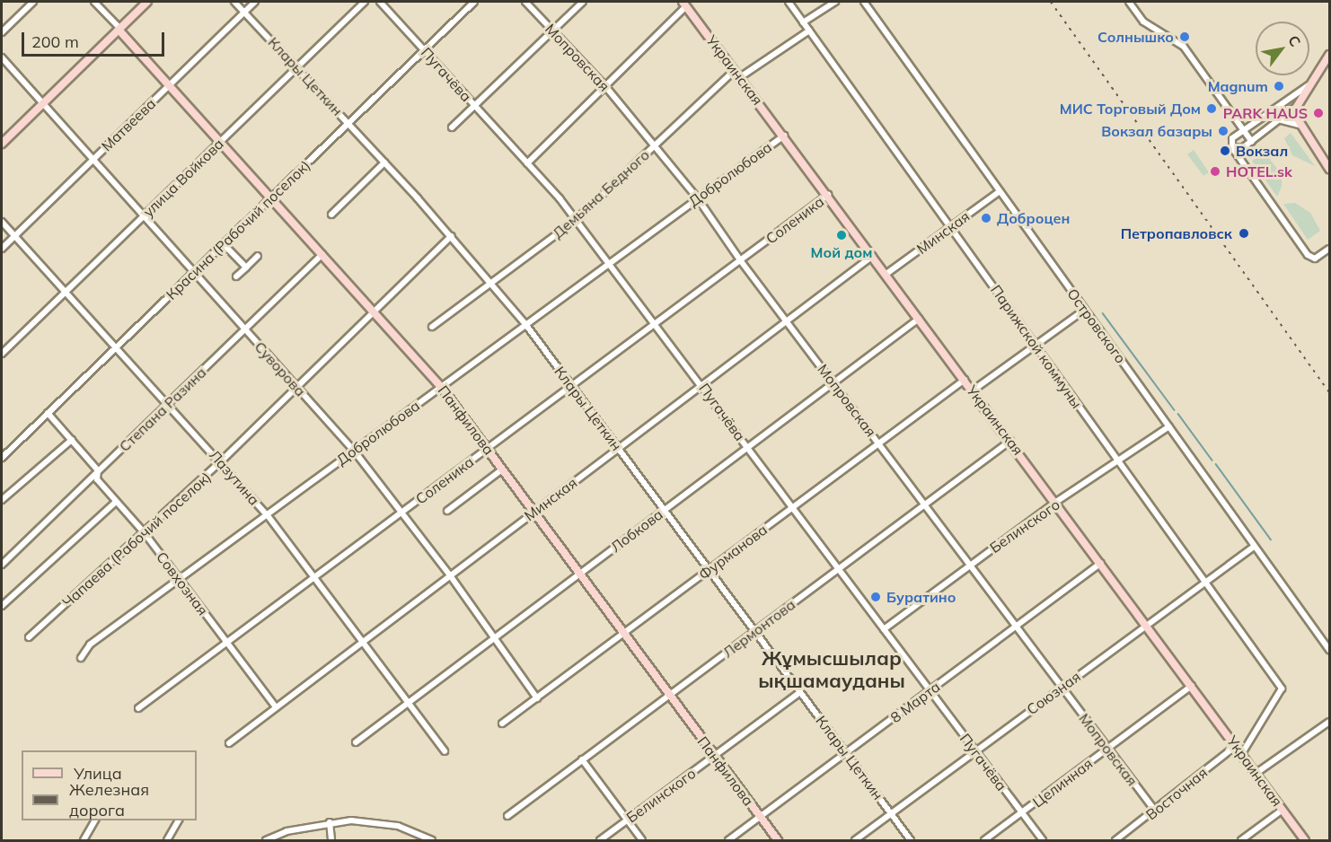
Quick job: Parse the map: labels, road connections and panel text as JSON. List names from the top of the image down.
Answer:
{
  "streets": {
    "street": [
      "Мопровская",
      "Украинская",
      "Пугачёва",
      "Клары Цеткин",
      "Матвеева",
      "Добролюбова",
      "улица Войкова",
      "Демьяна Бедного",
      "Соленика",
      "Красина (Рабочий поселок)",
      "Минская",
      "Островского",
      "Парижской коммуны",
      "Суворова",
      "Степана Разина",
      "Панфилова",
      "Лазутина",
      "Белинского",
      "Лобкова",
      "Чапаева (Рабочий поселок)",
      "Фурманова",
      "Совхозная",
      "Лермонтова",
      "Союзная",
      "8 Марта",
      "Целинная",
      "Восточная"
    ]
  },
  "crossings": [
    ["Мопровская", "Добролюбова"],
    ["Мопровская", "Демьяна Бедного"],
    ["Мопровская", "Соленика"],
    ["Мопровская", "Минская"],
    ["Мопровская", "Белинского"],
    ["Мопровская", "Лобкова"],
    ["Мопровская", "Фурманова"],
    ["Мопровская", "Лермонтова"],
    ["Мопровская", "Союзная"],
    ["Мопровская", "8 Марта"],
    ["Мопровская", "Целинная"],
    ["Мопровская", "Восточная"],
    ["Украинская", "Добролюбова"],
    ["Украинская", "Демьяна Бедного"],
    ["Украинская", "Соленика"],
    ["Украинская", "Минская"],
    ["Украинская", "Парижской коммуны"],
    ["Украинская", "Белинского"],
    ["Украинская", "Лобкова"],
    ["Украинская", "Фурманова"],
    ["Украинская", "Лермонтова"],
    ["Украинская", "Союзная"],
    ["Украинская", "8 Марта"],
    ["Украинская", "Целинная"],
    ["Украинская", "Восточная"],
    ["Пугачёва", "Добролюбова"],
    ["Пугачёва", "Демьяна Бедного"],
    ["Пугачёва", "Соленика"],
    ["Пугачёва", "Красина (Рабочий поселок)"],
    ["Пугачёва", "Минская"],
    ["Пугачёва", "Белинского"],
    ["Пугачёва", "Лобкова"],
    ["Пугачёва", "Фурманова"],
    ["Пугачёва", "Лермонтова"],
    ["Пугачёва", "Союзная"],
    ["Пугачёва", "8 Марта"],
    ["Пугачёва", "Целинная"],
    ["Клары Цеткин", "Матвеева"],
    ["Клары Цеткин", "Добролюбова"],
    ["Клары Цеткин", "улица Войкова"],
    ["Клары Цеткин", "Демьяна Бедного"],
    ["Клары Цеткин", "Соленика"],
    ["Клары Цеткин", "Красина (Рабочий поселок)"],
    ["Клары Цеткин", "Минская"],
    ["Клары Цеткин", "Белинского"],
    ["Клары Цеткин", "Лобкова"],
    ["Клары Цеткин", "Чапаева (Рабочий поселок)"],
    ["Клары Цеткин", "Фурманова"],
    ["Клары Цеткин", "Лермонтова"],
    ["Клары Цеткин", "Союзная"],
    ["Клары Цеткин", "8 Марта"],
    ["Матвеева", "Суворова"],
    ["Матвеева", "Панфилова"],
    ["Матвеева", "Лазутина"],
    ["Добролюбова", "Суворова"],
    ["Добролюбова", "Панфилова"],
    ["Добролюбова", "Лазутина"],
    ["Добролюбова", "Совхозная"],
    ["улица Войкова", "Суворова"],
    ["улица Войкова", "Панфилова"],
    ["улица Войкова", "Лазутина"],
    ["Соленика", "Суворова"],
    ["Соленика", "Панфилова"],
    ["Соленика", "Лазутина"],
    ["Соленика", "Совхозная"],
    ["Красина (Рабочий поселок)", "Суворова"],
    ["Красина (Рабочий поселок)", "Панфилова"],
    ["Красина (Рабочий поселок)", "Лазутина"],
    ["Красина (Рабочий поселок)", "Совхозная"],
    ["Минская", "Островского"],
    ["Минская", "Парижской коммуны"],
    ["Минская", "Суворова"],
    ["Минская", "Панфилова"],
    ["Минская", "Лазутина"],
    ["Минская", "Совхозная"],
    ["Островского", "Белинского"],
    ["Островского", "Союзная"],
    ["Парижской коммуны", "Белинского"],
    ["Парижской коммуны", "Союзная"],
    ["Суворова", "Степана Разина"],
    ["Суворова", "Лобкова"],
    ["Суворова", "Чапаева (Рабочий поселок)"],
    ["Суворова", "Фурманова"],
    ["Степана Разина", "Панфилова"],
    ["Степана Разина", "Лазутина"],
    ["Степана Разина", "Совхозная"],
    ["Панфилова", "Белинского"],
    ["Панфилова", "Лобкова"],
    ["Панфилова", "Чапаева (Рабочий поселок)"],
    ["Панфилова", "Фурманова"],
    ["Панфилова", "Лермонтова"],
    ["Панфилова", "8 Марта"],
    ["Лазутина", "Лобкова"],
    ["Лазутина", "Чапаева (Рабочий поселок)"],
    ["Чапаева (Рабочий поселок)", "Совхозная"]
  ],
  "districts": ["Жұмысшылар ықшамауданы"],
  "places": [
    "Солнышко",
    "Magnum",
    "МИС Торговый Дом",
    "PARK HAUS",
    "Вокзал базары",
    "Вокзал",
    "HOTEL.sk",
    "Доброцен",
    "Петропавловск",
    "Мой дом",
    "Буратино"
  ],
  "legend": ["Улица", "Железная дорога"],
  "scale_bar": "200 m",
  "north": "top right"
}
